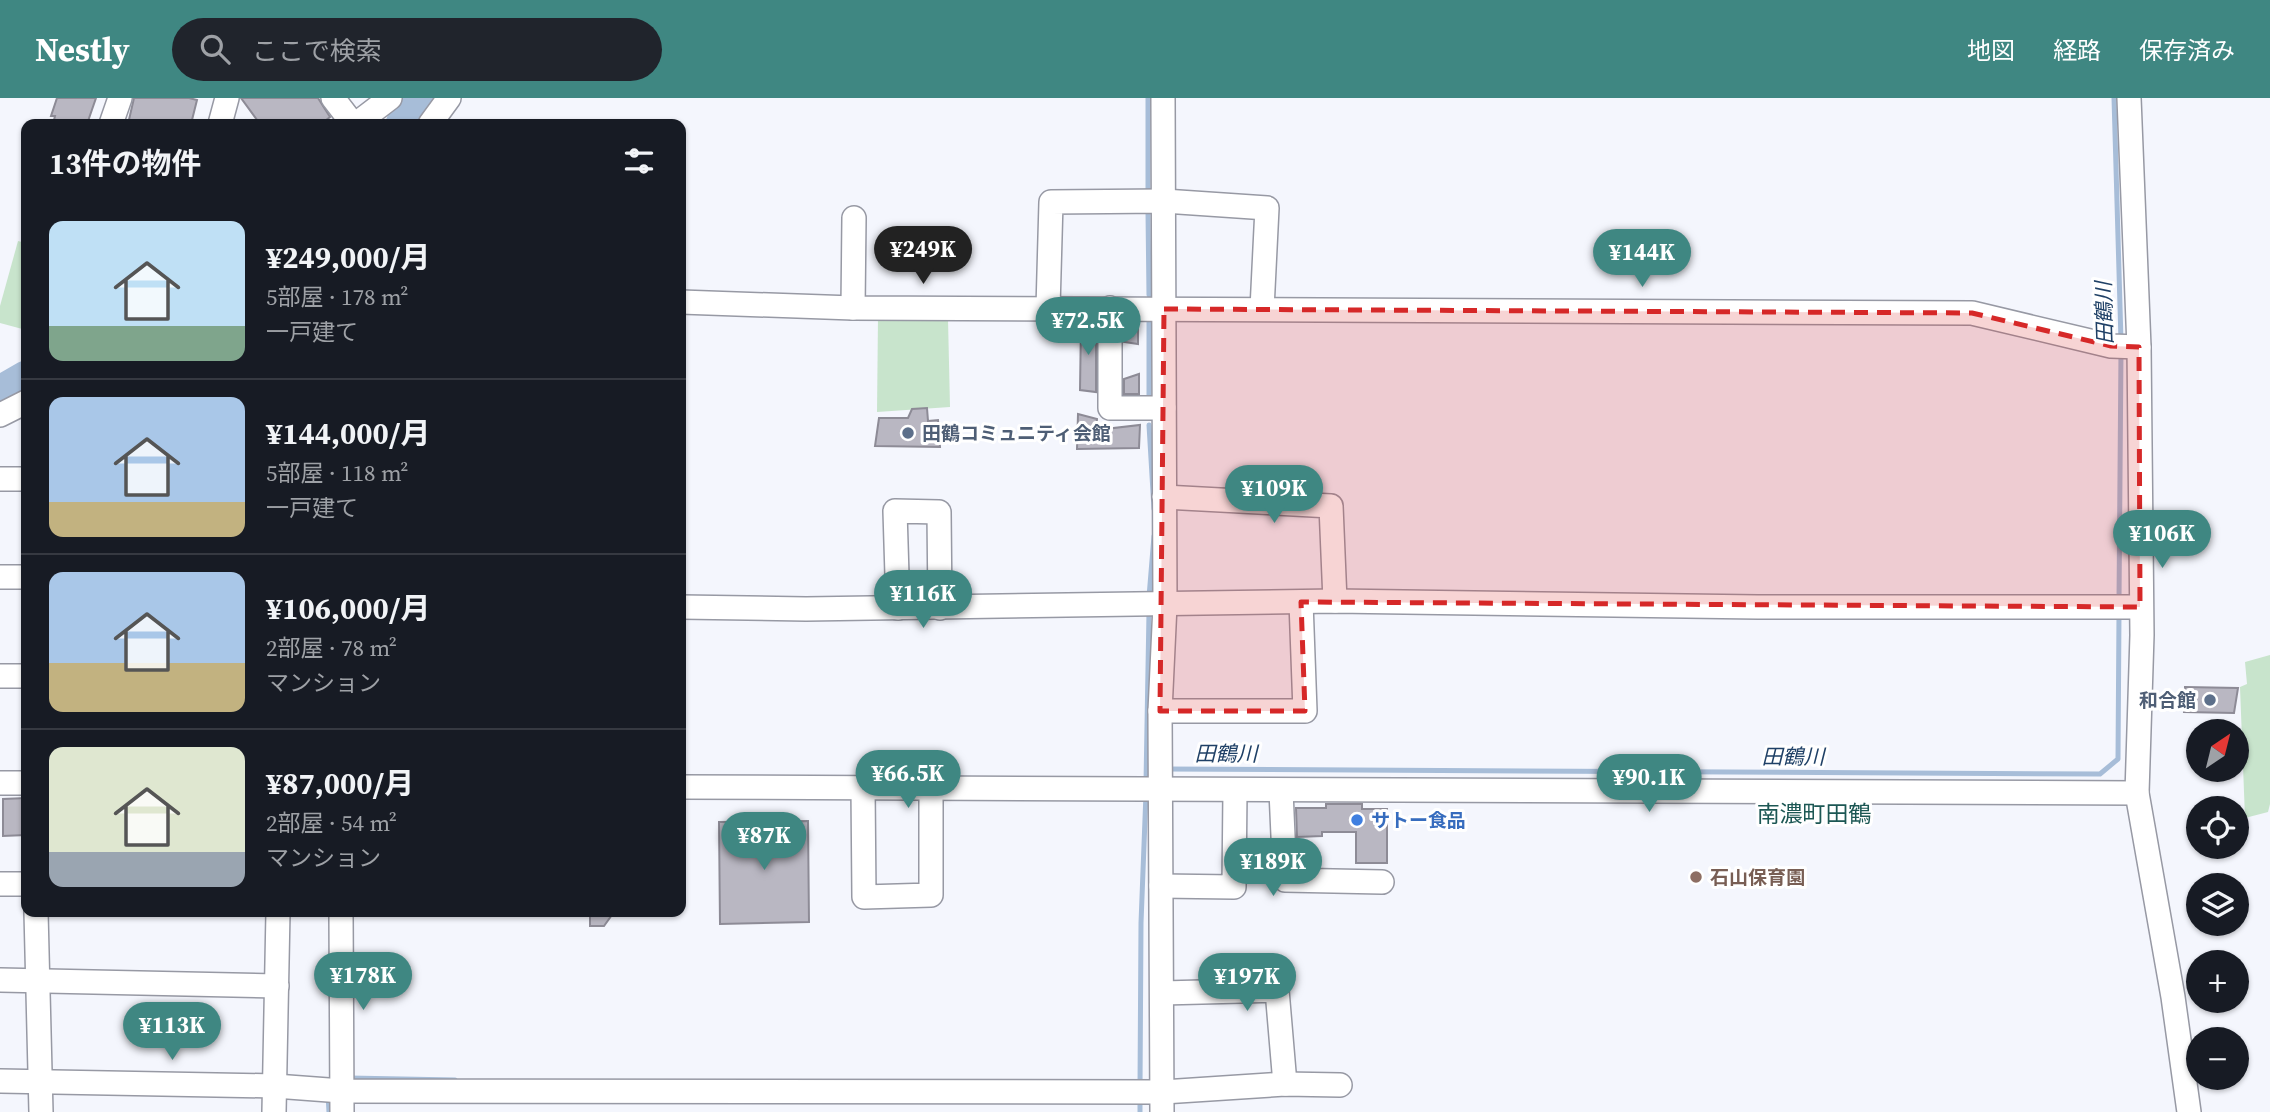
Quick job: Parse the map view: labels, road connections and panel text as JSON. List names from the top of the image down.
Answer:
{
  "districts": ["南濃町田鶴"],
  "water": ["田鶴川"],
  "places": [
    "田鶴コミュニティ会館",
    "和合館",
    "サトー食品",
    "石山保育園"
  ],
  "north": "top right",
  "page": {
    "header": "Nestly",
    "search": "ここで検索",
    "nav": ["地図", "経路", "保存済み"],
    "heading": "13件の物件",
    "list": [
      {
        "name": "¥249,000/月",
        "note": "5部屋 · 178 m² · 一戸建て"
      },
      {
        "name": "¥144,000/月",
        "note": "5部屋 · 118 m² · 一戸建て"
      },
      {
        "name": "¥106,000/月",
        "note": "2部屋 · 78 m² · マンション"
      },
      {
        "name": "¥87,000/月",
        "note": "2部屋 · 54 m² · マンション"
      }
    ],
    "price": [
      "¥249K",
      "¥144K",
      "¥72.5K",
      "¥109K",
      "¥106K",
      "¥116K",
      "¥66.5K",
      "¥90.1K",
      "¥87K",
      "¥189K",
      "¥178K",
      "¥197K",
      "¥113K"
    ],
    "map_buttons": ["+", "−"]
  }
}
